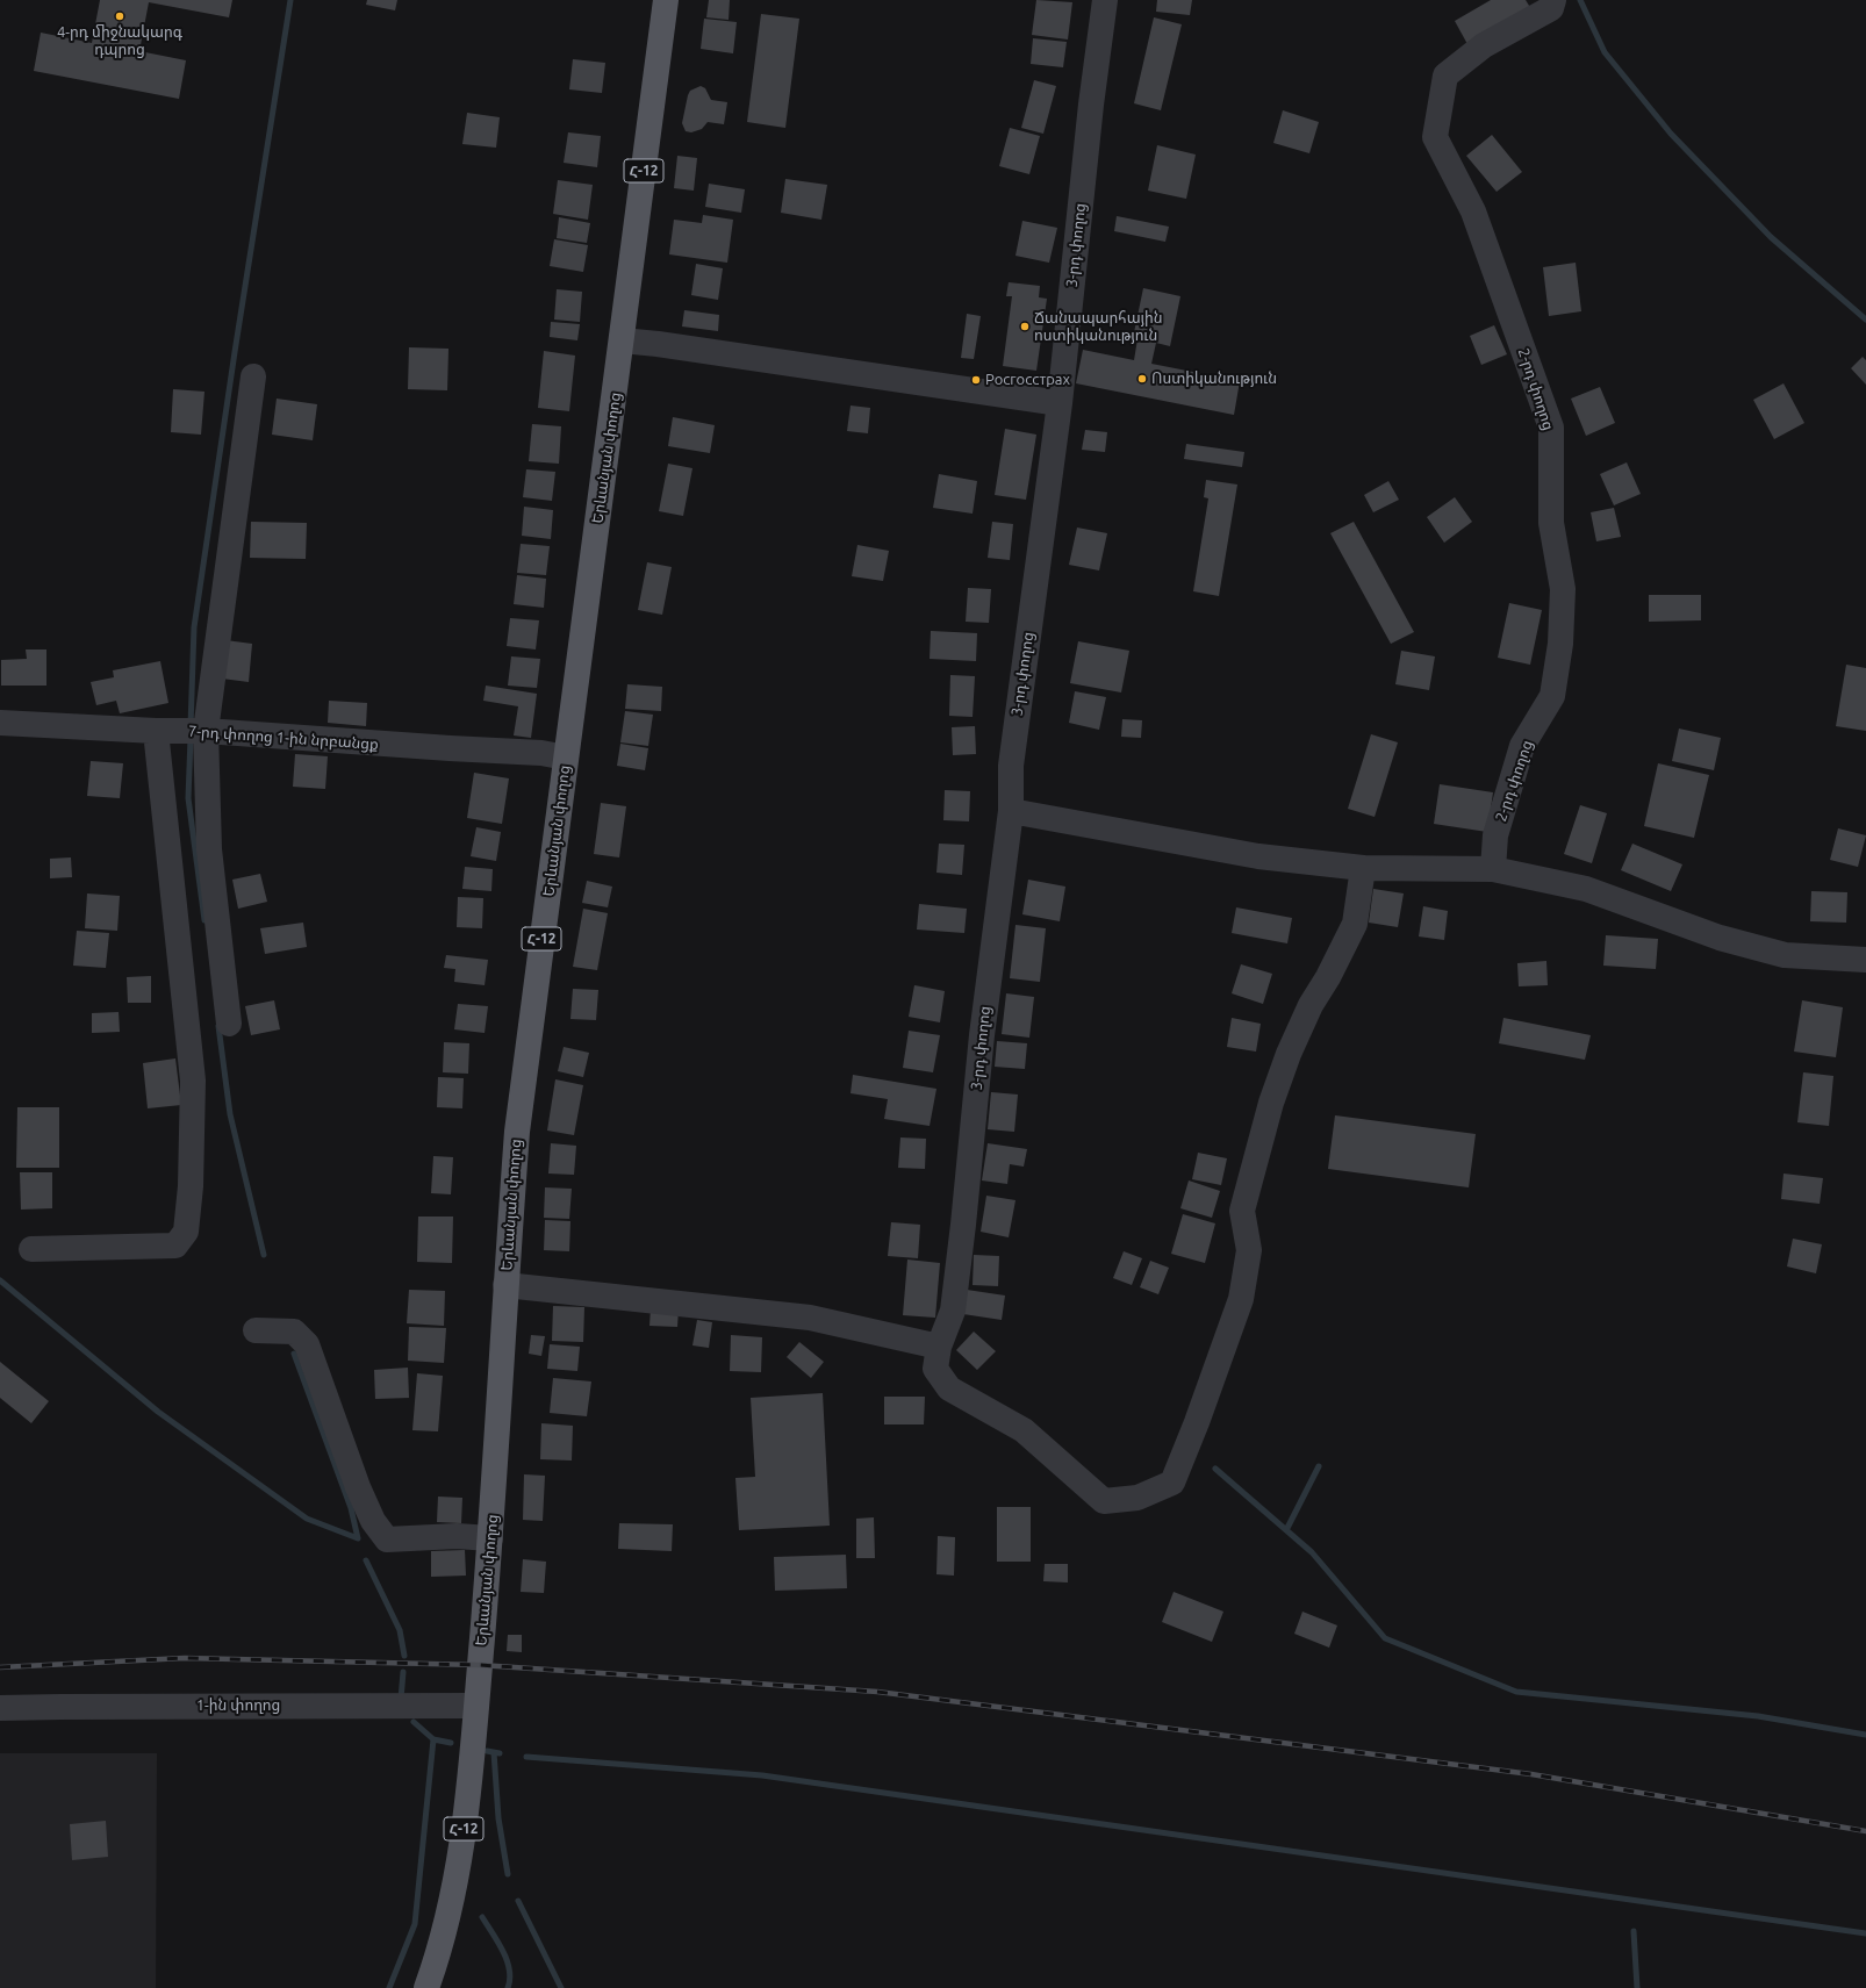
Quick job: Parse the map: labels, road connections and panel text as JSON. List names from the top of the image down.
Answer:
{
  "streets": {
    "main road": ["Հ-12", "Երևանյան փողոց"],
    "street": [
      "3-րդ փողոց",
      "2-րդ փողոց",
      "7-րդ փողոց 1-ին նրբանցք",
      "1-ին փողոց"
    ]
  },
  "crossings": [
    ["Հ-12", "Երևանյան փողոց"],
    ["Հ-12", "1-ին փողոց"],
    ["Երևանյան փողոց", "7-րդ փողոց 1-ին նրբանցք"],
    ["Երևանյան փողոց", "1-ին փողոց"]
  ],
  "places": [
    "4-րդ միջնակարգ դպրոց",
    "Ճանապարհային ոստիկանություն",
    "Ոստիկանություն",
    "Росгосстрах"
  ]
}
